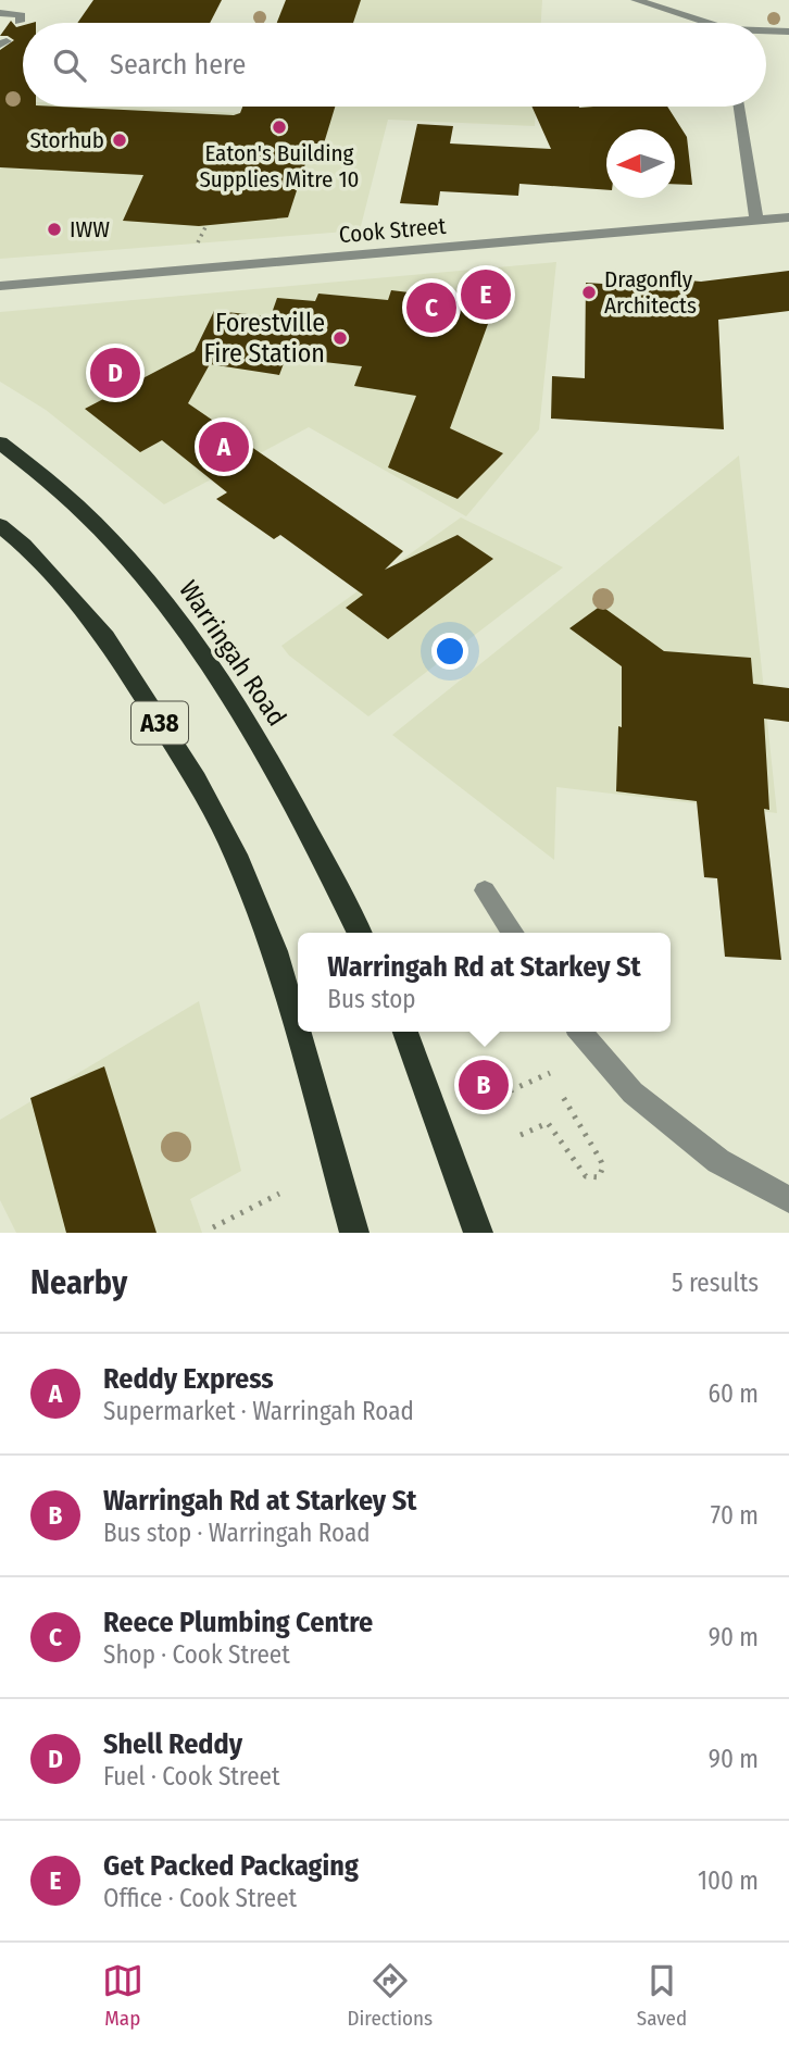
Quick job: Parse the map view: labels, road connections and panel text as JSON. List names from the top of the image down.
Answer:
{
  "streets": {
    "highway": ["Warringah Road", "A38"],
    "street": ["Cook Street"]
  },
  "places": [
    "Eaton's Building Supplies Mitre 10",
    "Storhub",
    "IWW",
    "Dragonfly Architects",
    "Forestville Fire Station"
  ],
  "north": "left",
  "page": {
    "search": "Search here",
    "pins": [
      "E",
      "C",
      "D",
      "A",
      "B"
    ],
    "popup": ["Warringah Rd at Starkey St", "Bus stop"],
    "heading": ["Nearby", "5 results"],
    "list": [
      {
        "mark": "A",
        "name": "Reddy Express",
        "note": "Supermarket · Warringah Road",
        "value": "60 m"
      },
      {
        "mark": "B",
        "name": "Warringah Rd at Starkey St",
        "note": "Bus stop · Warringah Road",
        "value": "70 m"
      },
      {
        "mark": "C",
        "name": "Reece Plumbing Centre",
        "note": "Shop · Cook Street",
        "value": "90 m"
      },
      {
        "mark": "D",
        "name": "Shell Reddy",
        "note": "Fuel · Cook Street",
        "value": "90 m"
      },
      {
        "mark": "E",
        "name": "Get Packed Packaging",
        "note": "Office · Cook Street",
        "value": "100 m"
      }
    ],
    "nav": ["Map", "Directions", "Saved"]
  }
}
